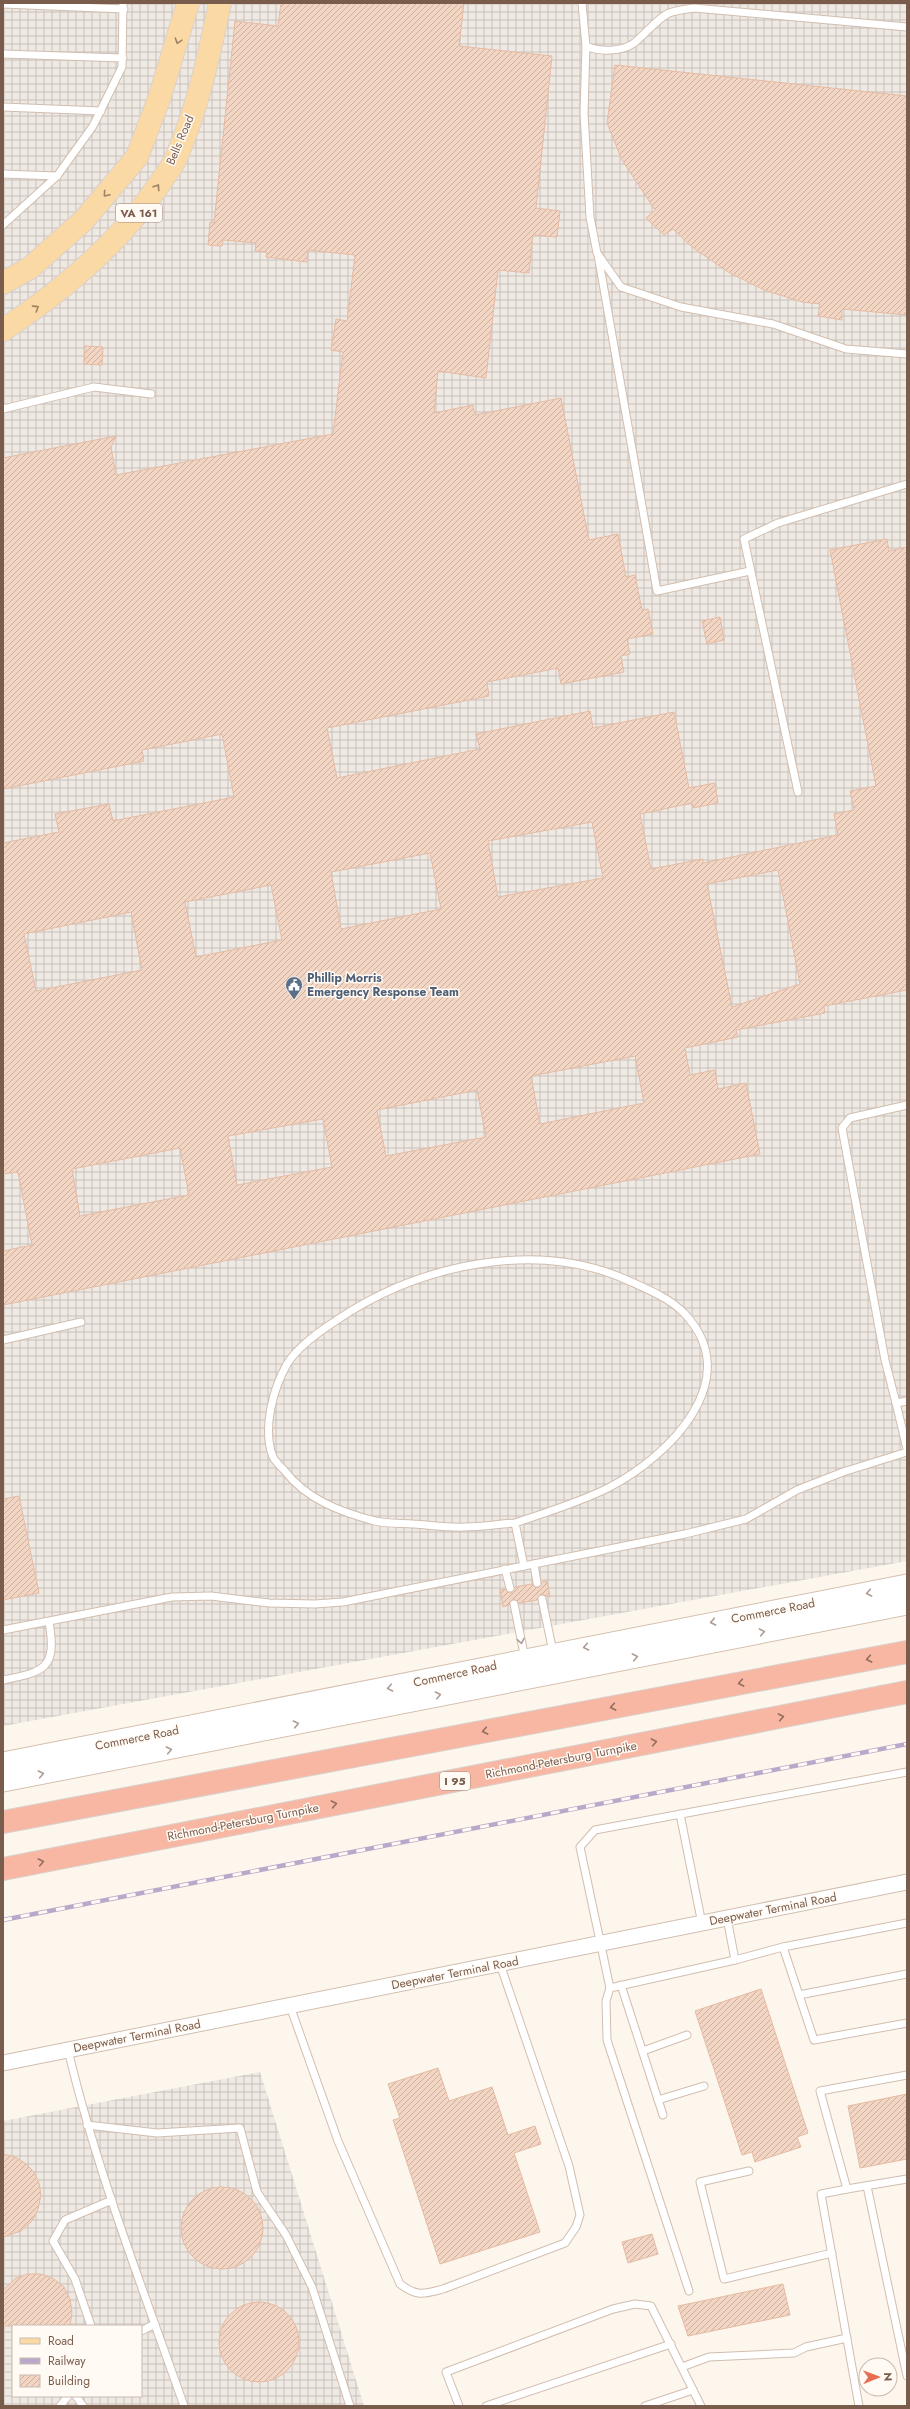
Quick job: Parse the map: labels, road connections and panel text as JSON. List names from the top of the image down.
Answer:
{
  "streets": {
    "highway": ["Richmond-Petersburg Turnpike", "I 95"],
    "main road": ["Bells Road", "VA 161", "Commerce Road"],
    "street": ["Deepwater Terminal Road"]
  },
  "places": {
    "public building": ["Phillip Morris Emergency Response Team"]
  },
  "legend": ["Road", "Railway", "Building"],
  "north": "right"
}
